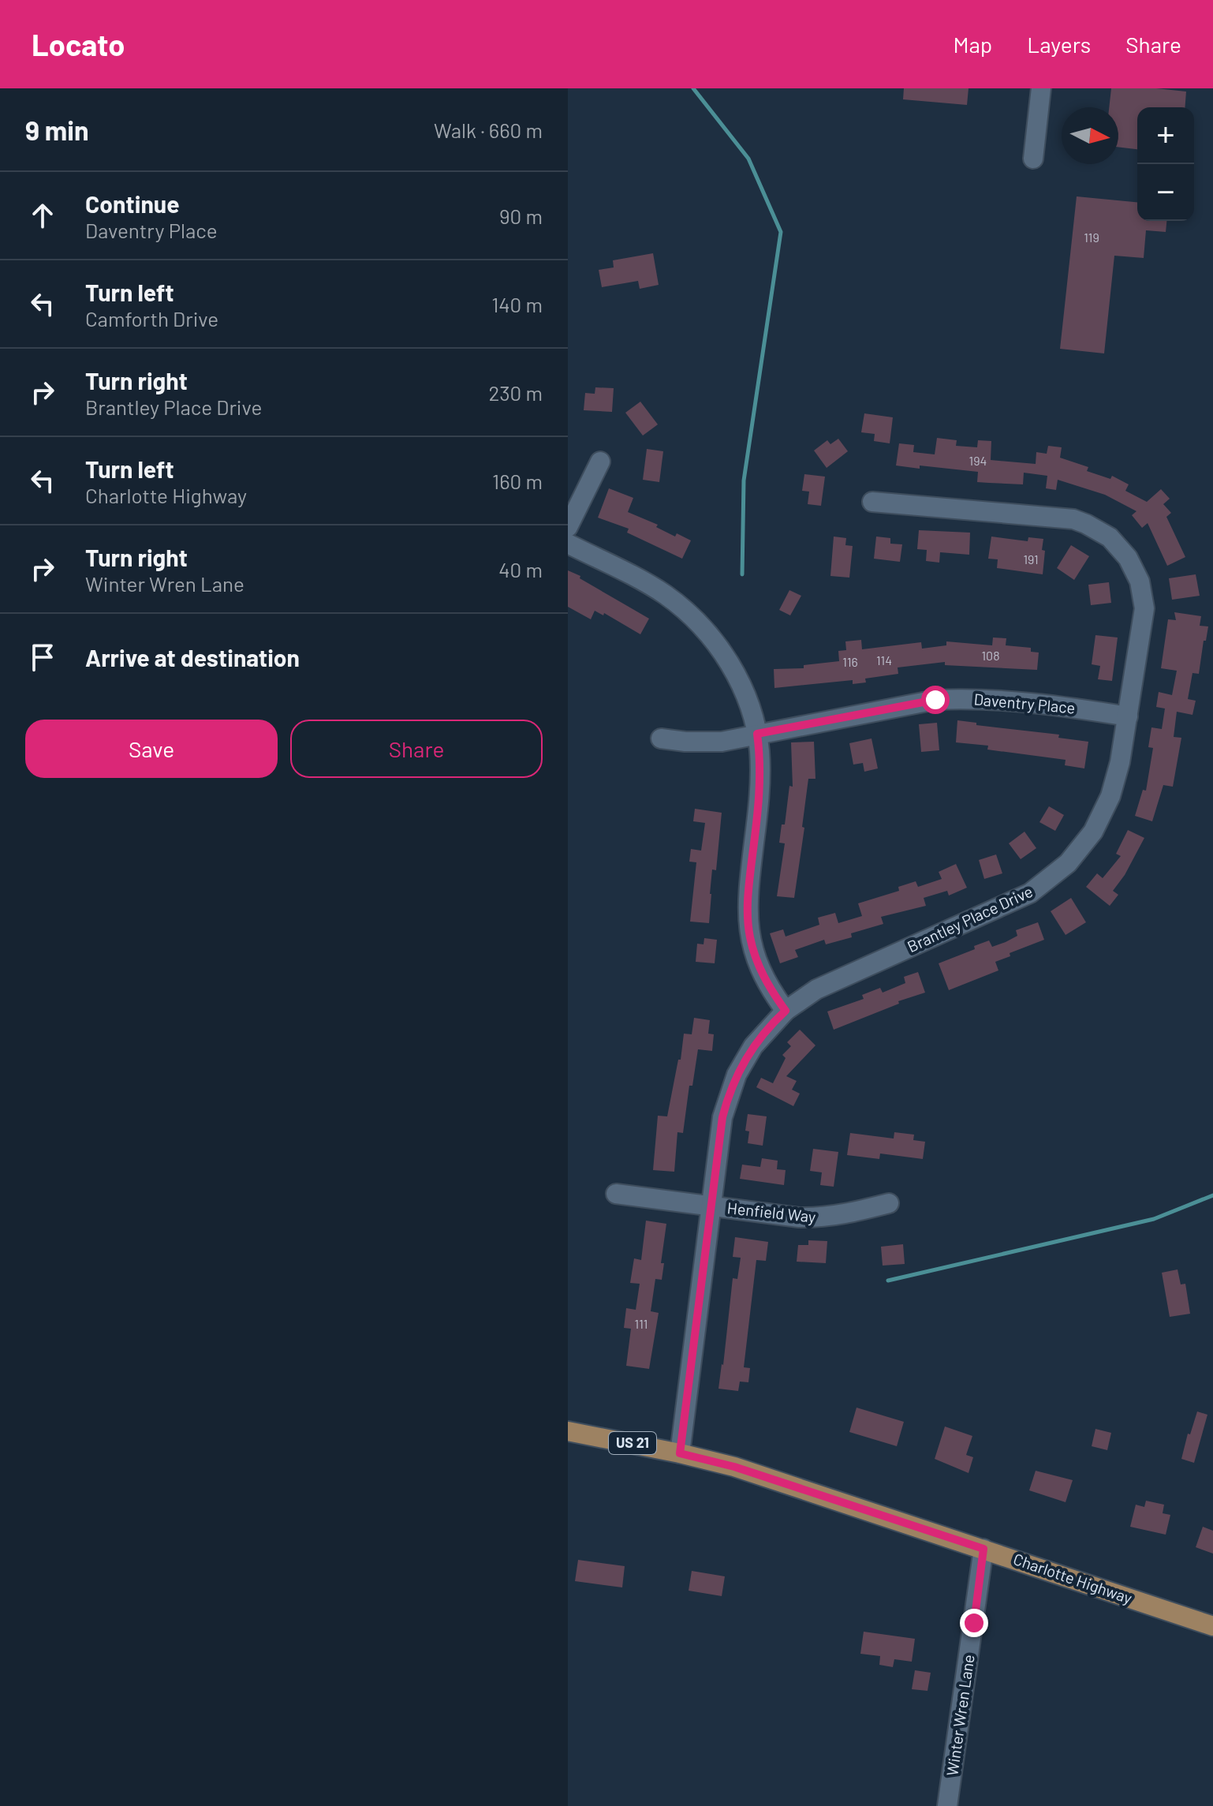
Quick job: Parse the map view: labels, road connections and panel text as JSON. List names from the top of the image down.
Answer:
{
  "streets": {
    "main road": ["US 21", "Charlotte Highway"],
    "street": [
      "Daventry Place",
      "Brantley Place Drive",
      "Henfield Way",
      "Winter Wren Lane"
    ]
  },
  "crossings": [
    ["Daventry Place", "Brantley Place Drive"],
    ["Brantley Place Drive", "Henfield Way"],
    ["Brantley Place Drive", "Charlotte Highway"],
    ["Charlotte Highway", "Winter Wren Lane"]
  ],
  "house_numbers": [
    "119",
    "194",
    "191",
    "108",
    "114",
    "116",
    "111"
  ],
  "north": "right",
  "page": {
    "header": "Locato",
    "nav": ["Map", "Layers", "Share"],
    "heading": ["9 min", "Walk · 660 m"],
    "map_buttons": ["+", "−"],
    "list": [
      ["Continue", "Daventry Place", "90 m"],
      ["Turn left", "Camforth Drive", "140 m"],
      ["Turn right", "Brantley Place Drive", "230 m"],
      ["Turn left", "Charlotte Highway", "160 m"],
      ["Turn right", "Winter Wren Lane", "40 m"],
      "Arrive at destination"
    ],
    "buttons": ["Save", "Share"]
  }
}
